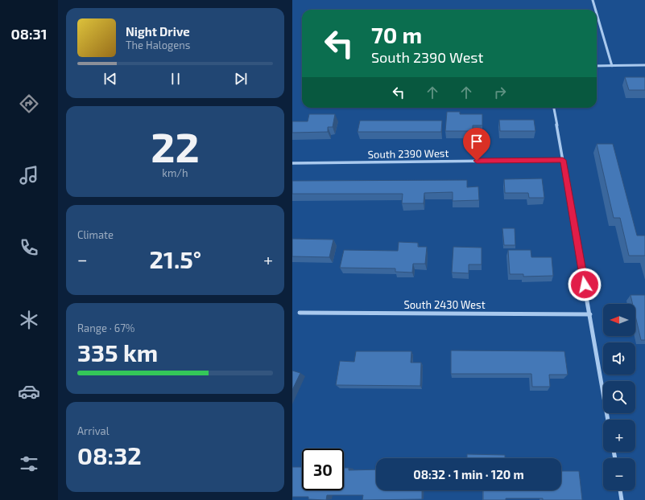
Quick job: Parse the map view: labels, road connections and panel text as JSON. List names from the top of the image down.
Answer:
{
  "streets": {
    "street": ["South 2390 West", "South 2430 West"]
  },
  "north": "left",
  "page": {
    "tabs": "08:31",
    "turn": ["70 m", "South 2390 West"],
    "song": ["Night Drive", "The Halogens"],
    "tile": [
      ["22", "km/h"],
      "Climate",
      ["Range · 67%", "335 km"],
      ["Arrival", "08:32"]
    ],
    "heat": ["−", "21.5°", "+"],
    "map_buttons": ["+", "−"],
    "limit": "30",
    "trip": "08:32 · 1 min · 120 m"
  }
}
